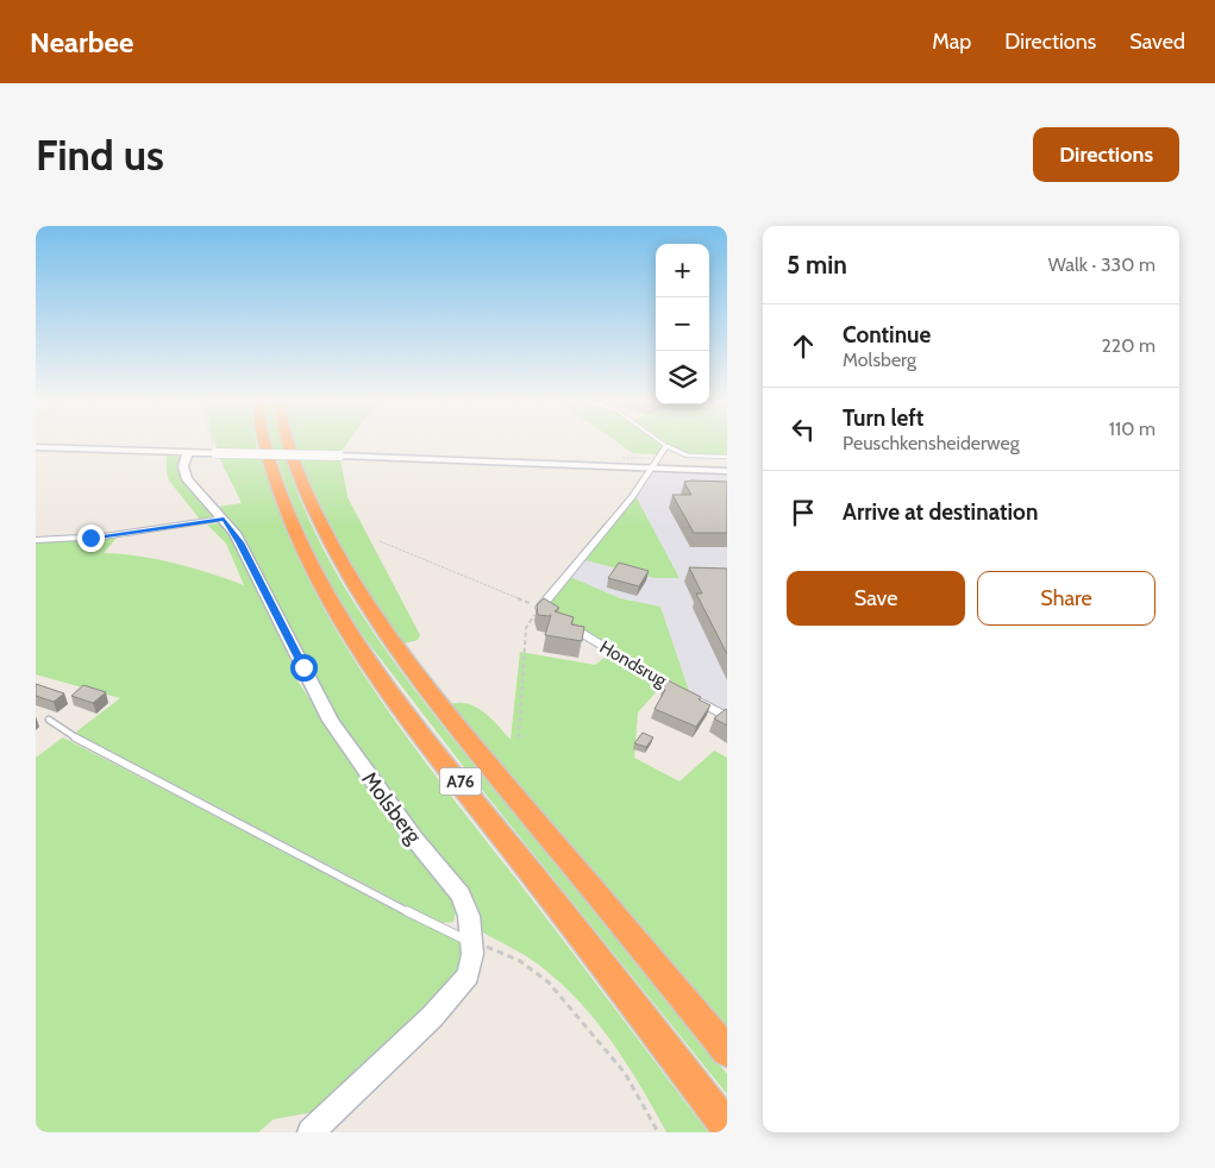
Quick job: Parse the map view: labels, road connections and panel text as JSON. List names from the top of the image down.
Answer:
{
  "streets": {
    "highway": ["A76"],
    "street": ["Hondsrug", "Molsberg"]
  },
  "page": {
    "header": "Nearbee",
    "nav": ["Map", "Directions", "Saved"],
    "buttons": [
      "Directions",
      ["Save", "Share"]
    ],
    "title": "Find us",
    "heading": ["5 min", "Walk · 330 m"],
    "map_buttons": ["+", "−"],
    "list": [
      ["Continue", "Molsberg", "220 m"],
      ["Turn left", "Peuschkensheiderweg", "110 m"],
      "Arrive at destination"
    ]
  }
}
